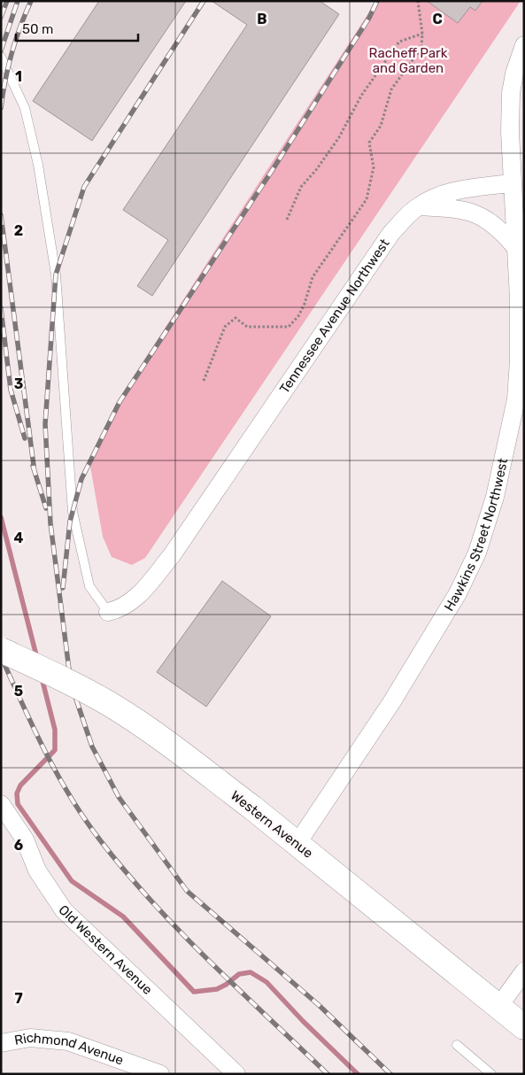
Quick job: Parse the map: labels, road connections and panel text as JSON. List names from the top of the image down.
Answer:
{
  "streets": {
    "main road": ["Western Avenue"],
    "street": [
      "Tennessee Avenue Northwest",
      "Hawkins Street Northwest",
      "Old Western Avenue",
      "Richmond Avenue"
    ]
  },
  "crossings": [
    ["Tennessee Avenue Northwest", "Hawkins Street Northwest"],
    ["Hawkins Street Northwest", "Western Avenue"]
  ],
  "parks": ["Racheff Park and Garden"],
  "scale_bar": "50 m",
  "grid": {
    "columns": ["B", "C"],
    "rows": [
      "1",
      "2",
      "3",
      "4",
      "5",
      "6",
      "7"
    ]
  }
}
